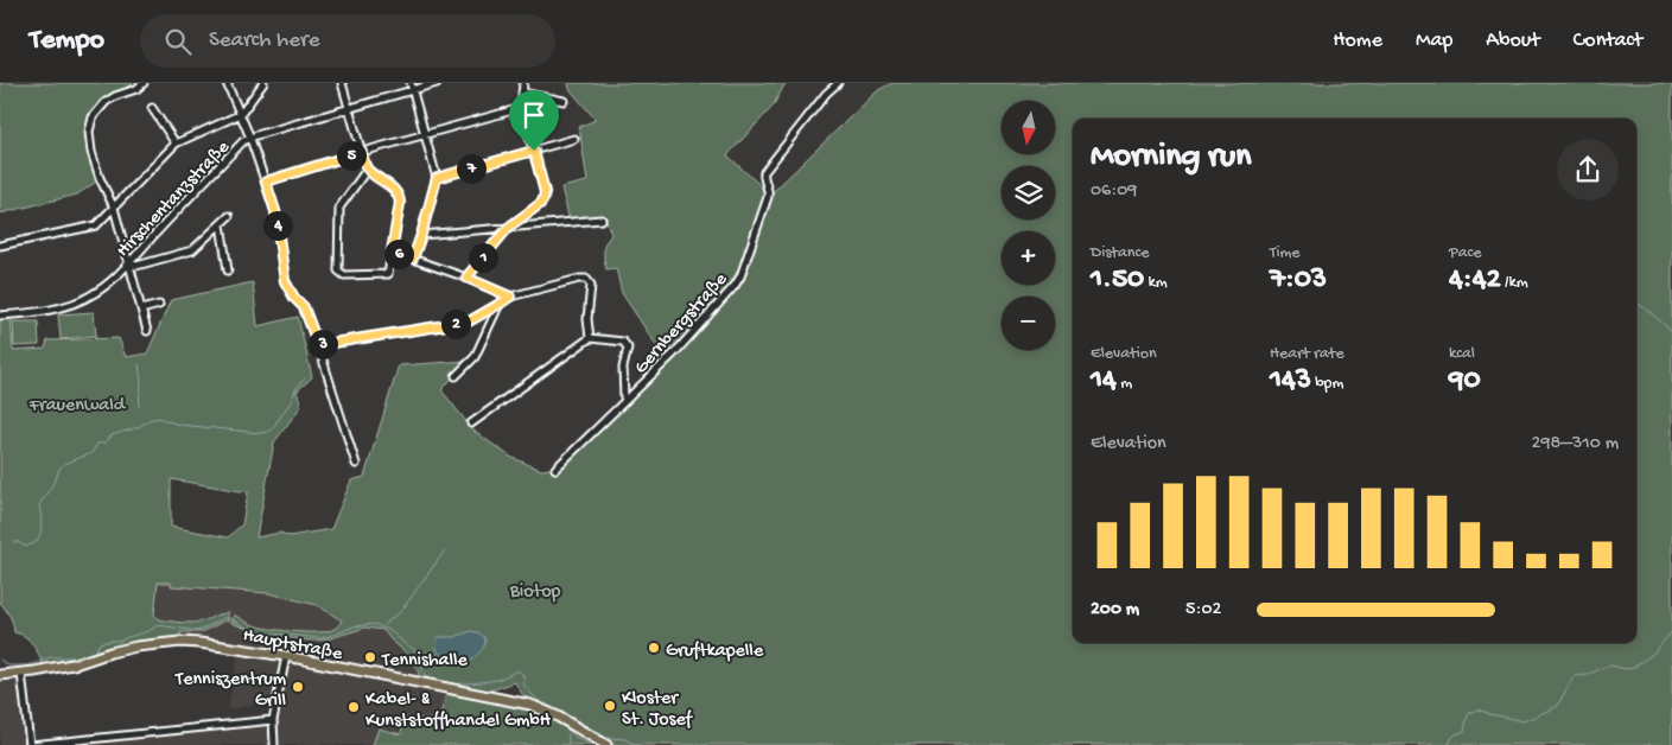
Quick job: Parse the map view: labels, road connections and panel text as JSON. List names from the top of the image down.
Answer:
{
  "streets": {
    "main road": ["Hauptstraße"],
    "street": ["Hirschentanzstraße", "Gernbergstraße"]
  },
  "parks": ["Frauenwald", "Biotop"],
  "places": [
    "Gruftkapelle",
    "Tennishalle",
    "Tenniszentrum Grill",
    "Kloster St. Josef",
    "Kabel- & Kunststoffhandel GmbH"
  ],
  "north": "bottom",
  "page": {
    "header": "Tempo",
    "search": "Search here",
    "nav": [
      "Home",
      "Map",
      "About",
      "Contact"
    ],
    "map_buttons": ["+", "−"],
    "heading": ["Morning run", "06:09"],
    "pins": [
      "5",
      "7",
      "4",
      "6",
      "1",
      "2",
      "3"
    ],
    "stats": [
      ["Distance", "1.50 km"],
      ["Time", "7:03"],
      ["Pace", "4:42 /km"],
      ["Elevation", "14 m"],
      ["Heart rate", "143 bpm"],
      ["kcal", "90"]
    ],
    "chart": ["Elevation", "298–310 m"],
    "list": [
      {
        "name": "200 m",
        "note": "5:02"
      }
    ]
  }
}
